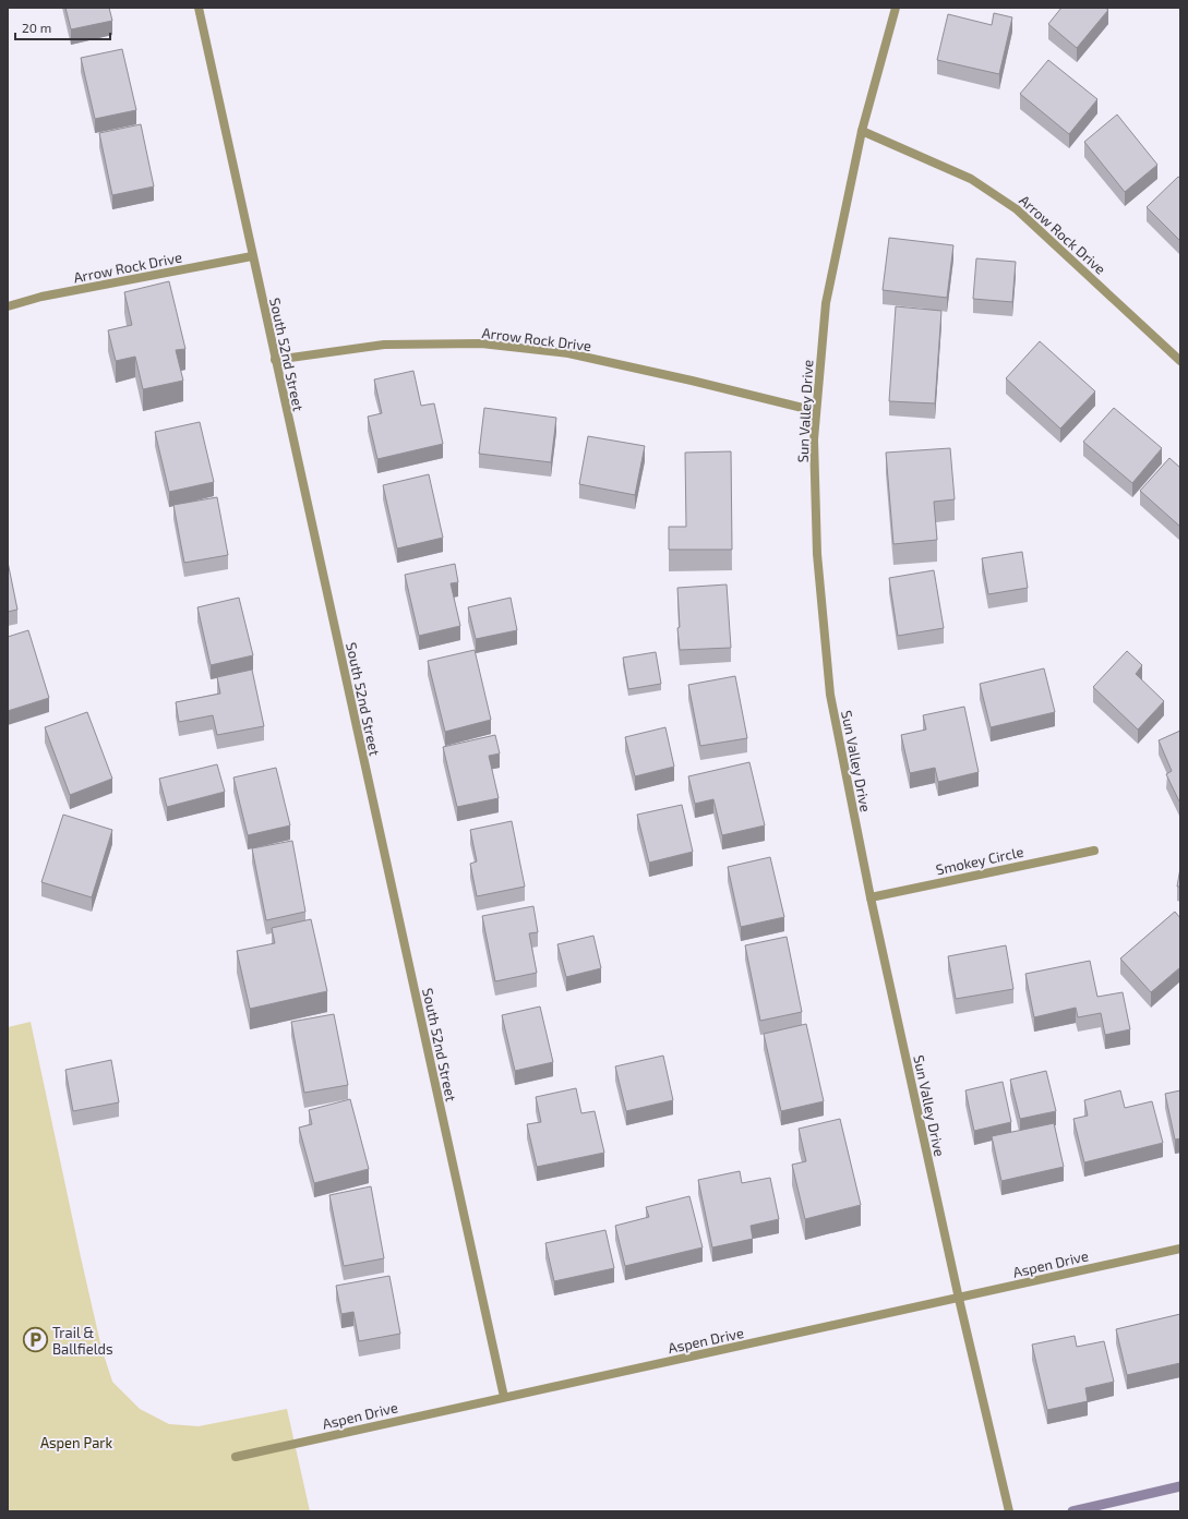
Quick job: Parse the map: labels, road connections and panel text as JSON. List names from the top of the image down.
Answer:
{
  "streets": {
    "street": [
      "Arrow Rock Drive",
      "South 52nd Street",
      "Sun Valley Drive",
      "Smokey Circle",
      "Aspen Drive"
    ]
  },
  "crossings": [
    ["Arrow Rock Drive", "South 52nd Street"],
    ["Arrow Rock Drive", "Sun Valley Drive"],
    ["South 52nd Street", "Aspen Drive"],
    ["Sun Valley Drive", "Smokey Circle"],
    ["Sun Valley Drive", "Aspen Drive"]
  ],
  "parks": ["Aspen Park"],
  "places": {
    "parking": ["Trail & Ballfields"]
  },
  "scale_bar": "20 m"
}
